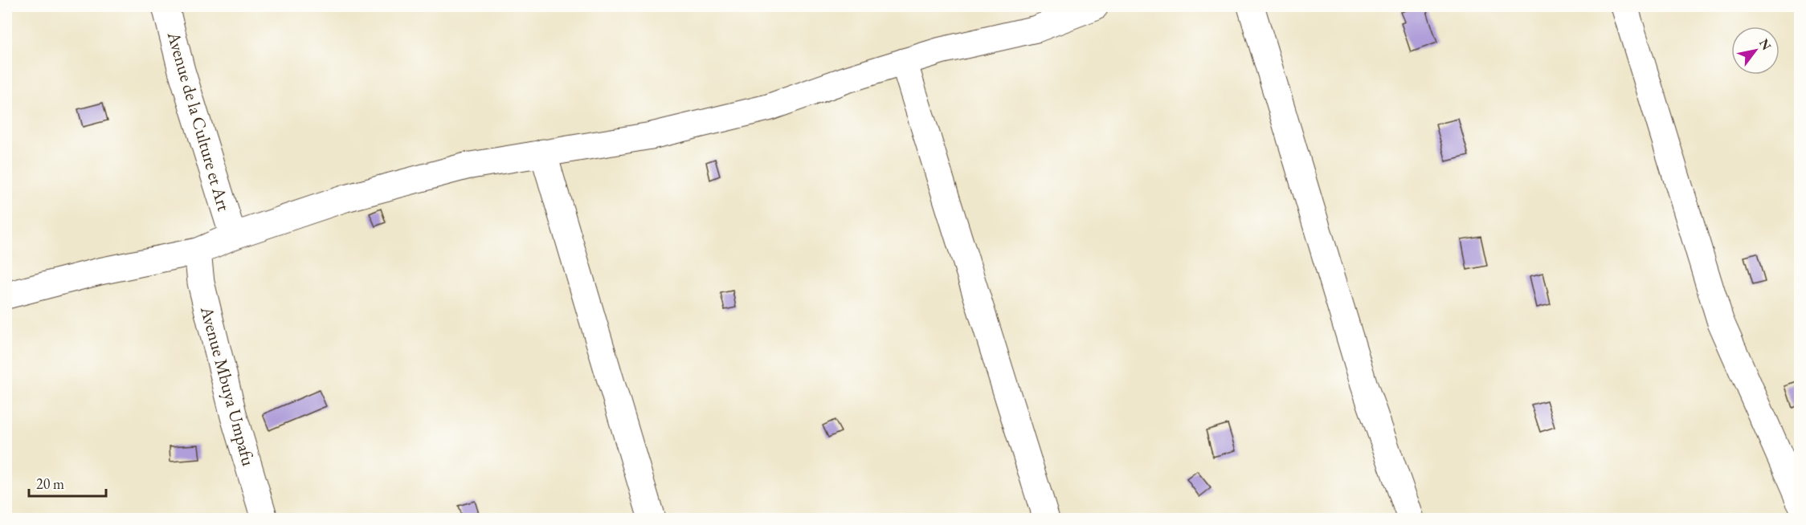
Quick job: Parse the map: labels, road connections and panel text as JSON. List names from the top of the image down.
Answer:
{
  "streets": {
    "street": ["Avenue de la Culture et Art", "Avenue Mbuya Umpafu"]
  },
  "scale_bar": "20 m",
  "north": "top right"
}
